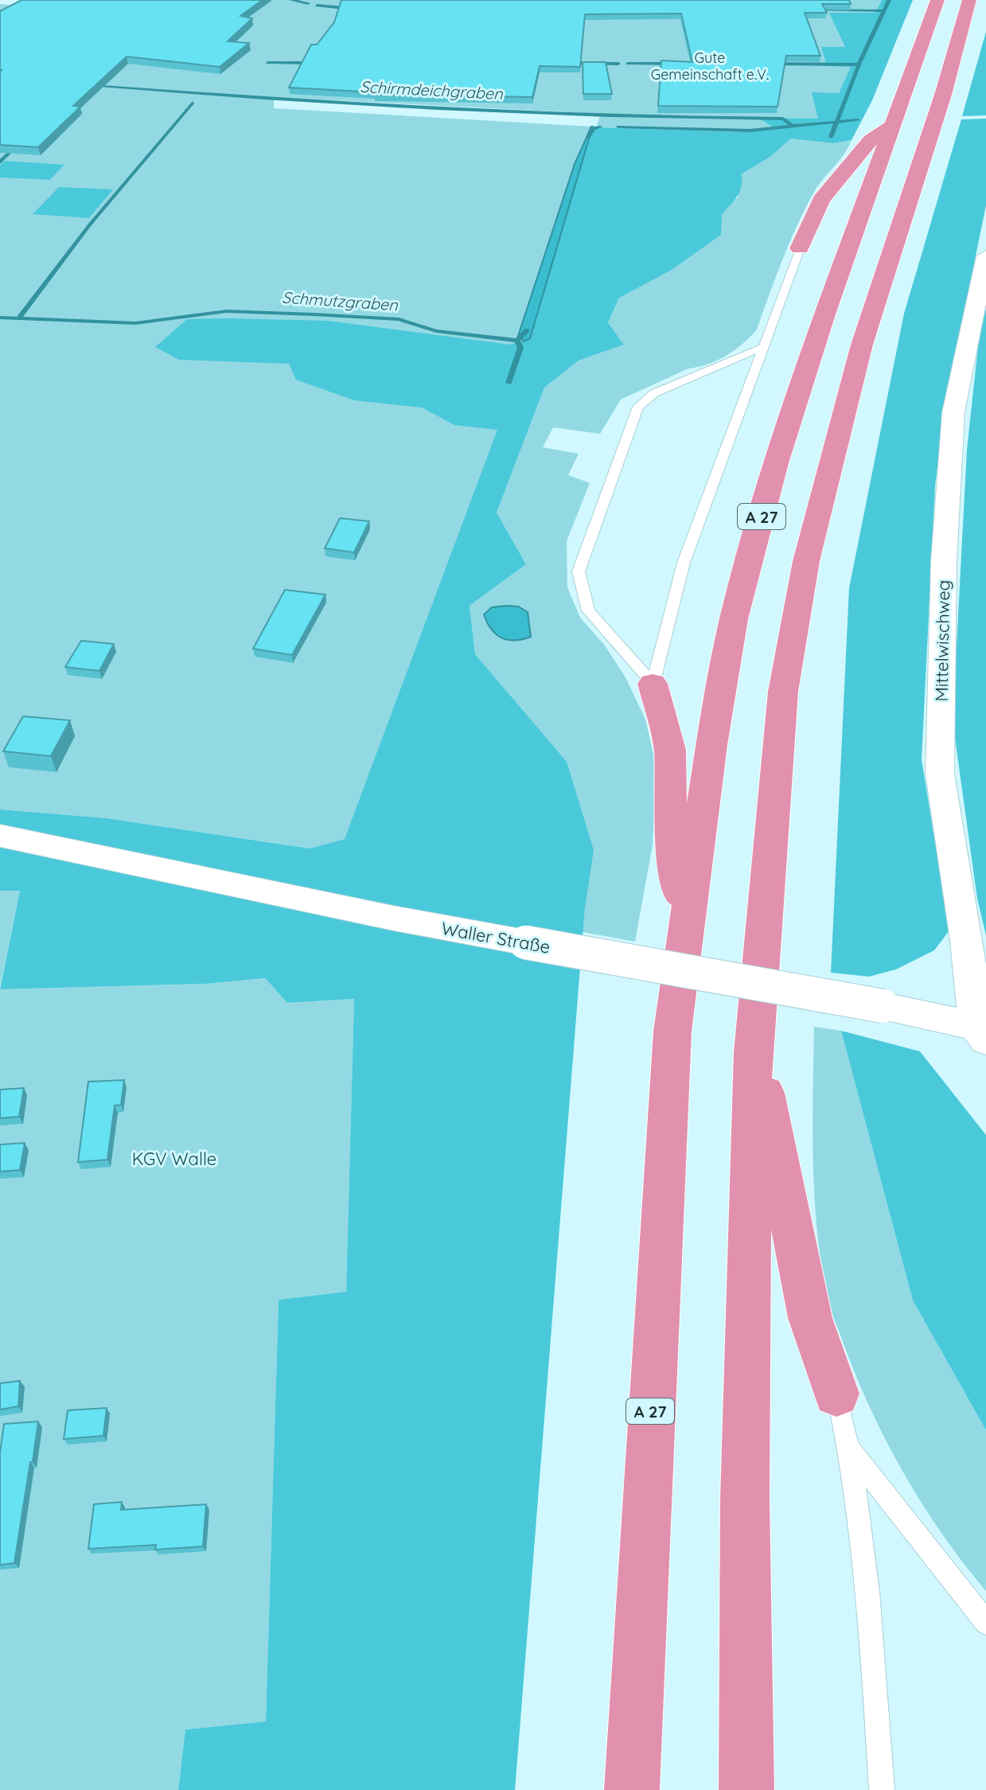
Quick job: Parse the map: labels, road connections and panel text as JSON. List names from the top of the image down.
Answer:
{
  "streets": {
    "highway": ["A 27"],
    "street": ["Mittelwischweg", "Waller Straße"]
  },
  "crossings": [
    ["Mittelwischweg", "Waller Straße"]
  ],
  "water": ["Schirmdeichgraben", "Schmutzgraben"],
  "parks": ["Gute Gemeinschaft e.V.", "KGV Walle"]
}
